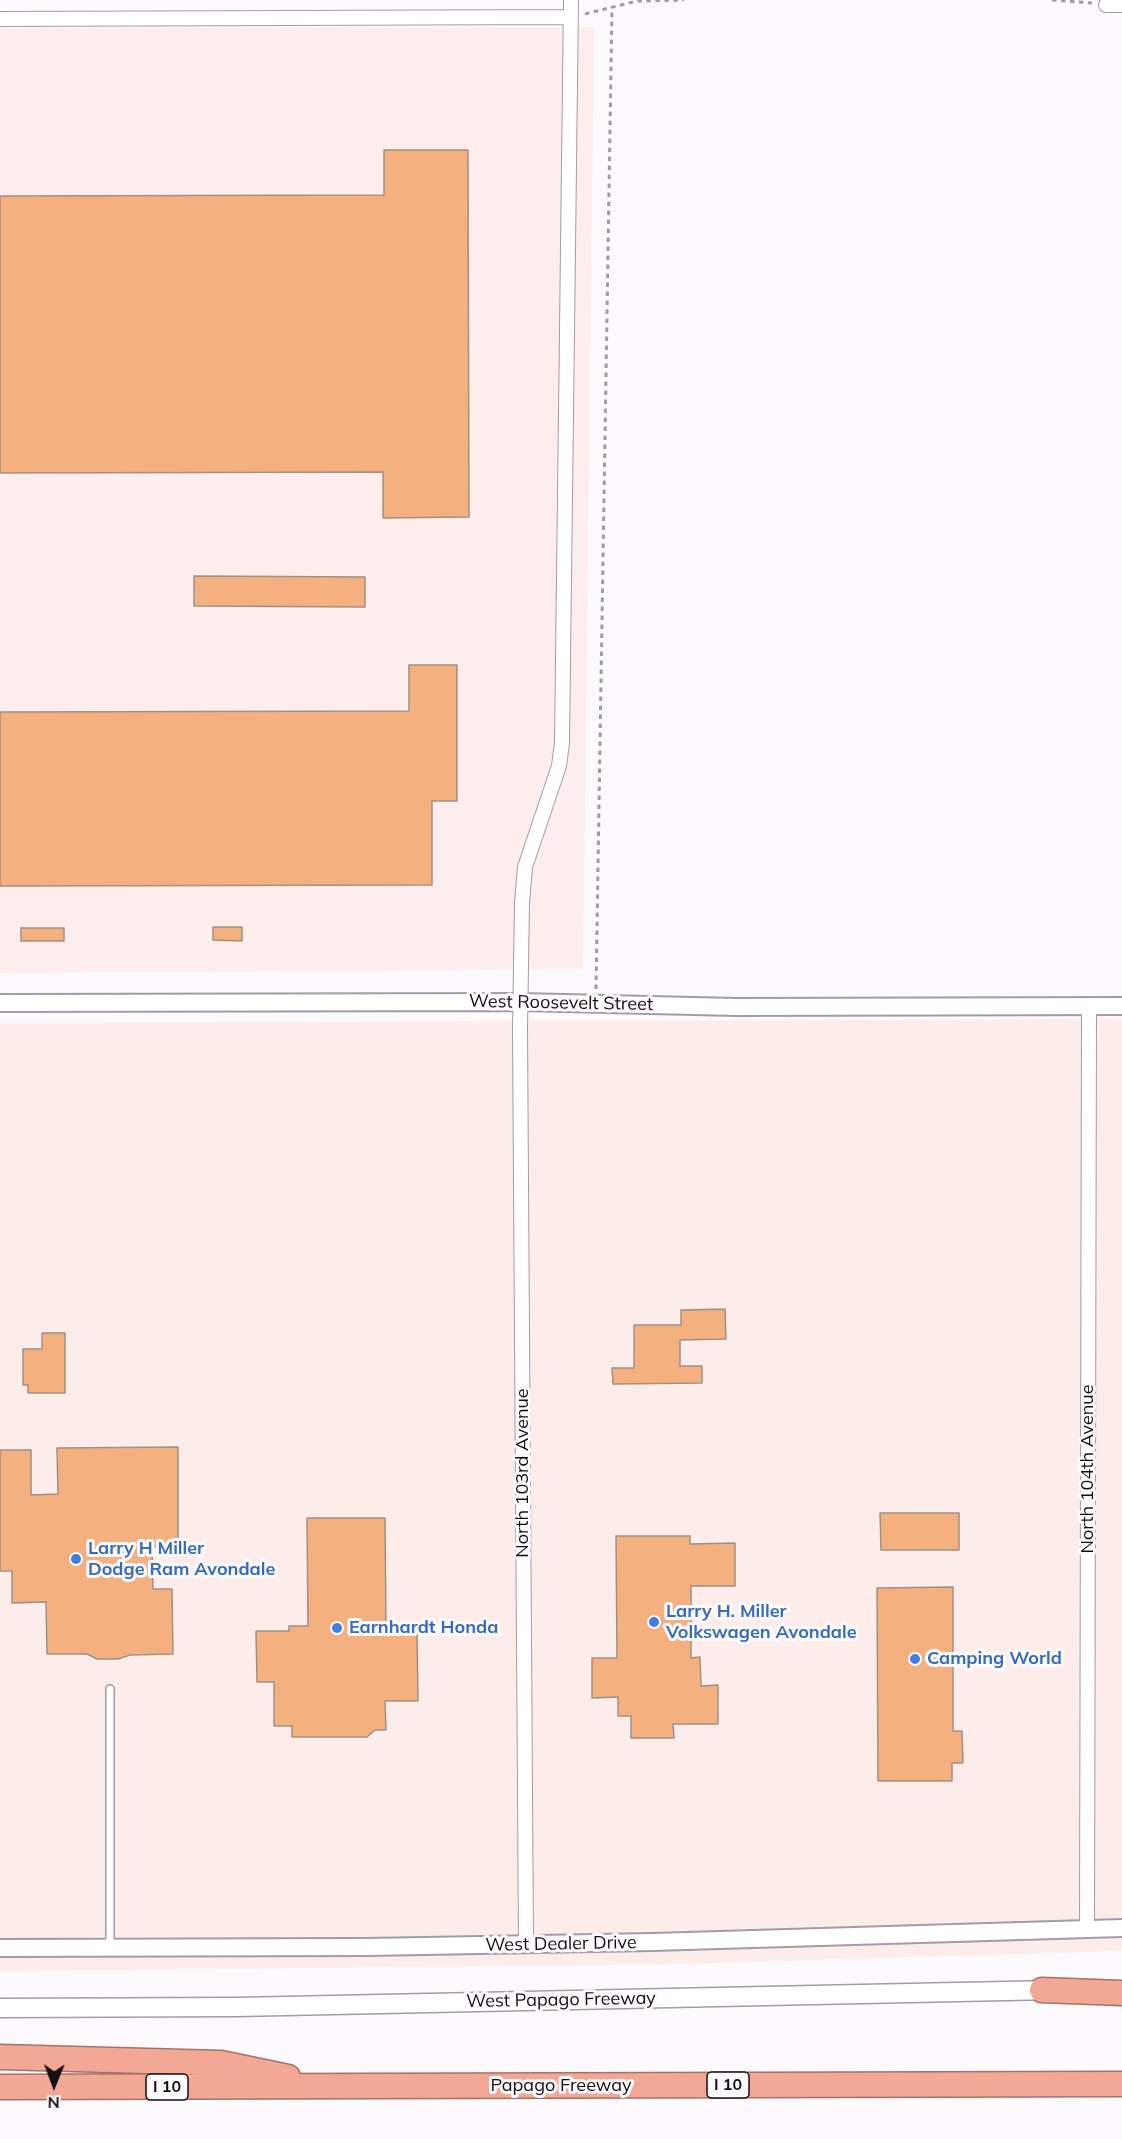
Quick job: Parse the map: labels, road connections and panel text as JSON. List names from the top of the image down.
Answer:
{
  "streets": {
    "highway": ["I 10", "Papago Freeway"],
    "main road": ["West Papago Freeway"],
    "street": [
      "West Roosevelt Street",
      "North 104th Avenue",
      "North 103rd Avenue",
      "West Dealer Drive"
    ]
  },
  "crossings": [
    ["West Roosevelt Street", "North 104th Avenue"],
    ["West Roosevelt Street", "North 103rd Avenue"],
    ["North 104th Avenue", "West Dealer Drive"],
    ["North 103rd Avenue", "West Dealer Drive"]
  ],
  "places": [
    "Larry H Miller Dodge Ram Avondale",
    "Larry H. Miller Volkswagen Avondale",
    "Earnhardt Honda",
    "Camping World"
  ],
  "north": "bottom"
}
